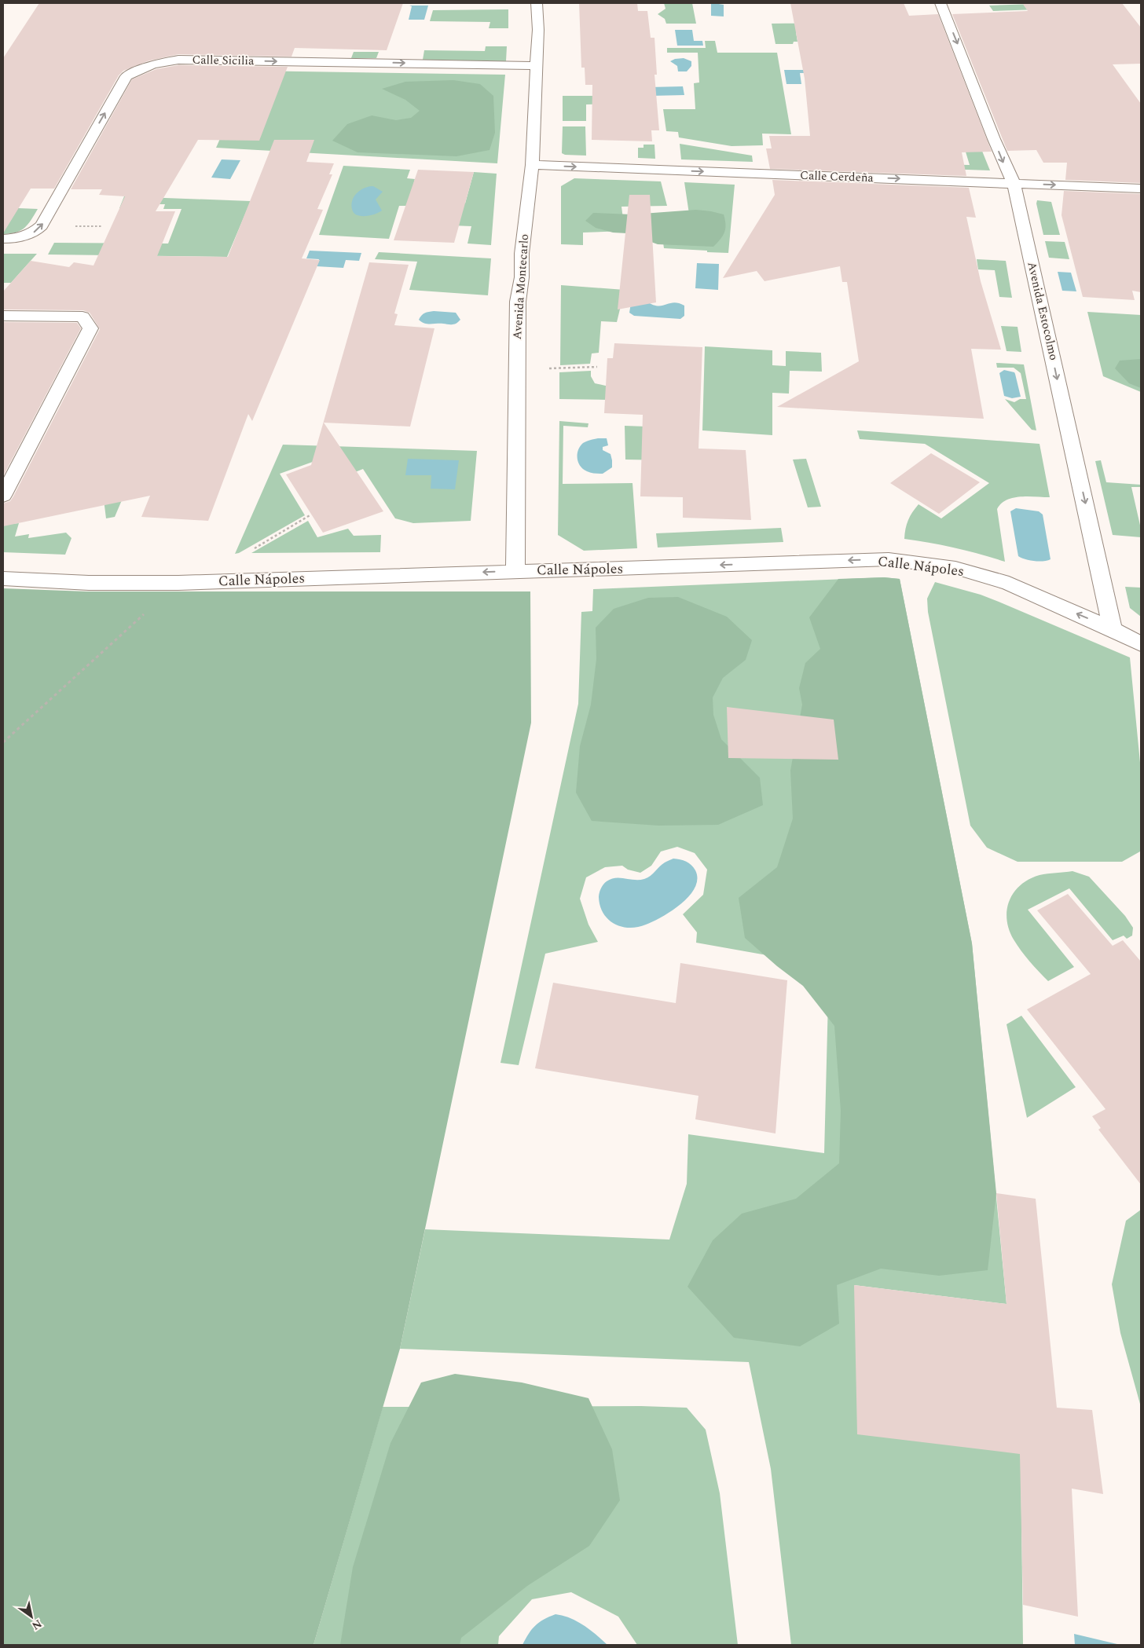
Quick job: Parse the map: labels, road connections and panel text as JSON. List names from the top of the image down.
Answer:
{
  "streets": {
    "street": [
      "Calle Sicilia",
      "Calle Cerdeña",
      "Avenida Montecarlo",
      "Avenida Estocolmo",
      "Calle Nápoles"
    ]
  },
  "crossings": [
    ["Calle Sicilia", "Avenida Montecarlo"],
    ["Calle Cerdeña", "Avenida Montecarlo"],
    ["Calle Cerdeña", "Avenida Estocolmo"],
    ["Avenida Montecarlo", "Calle Nápoles"],
    ["Avenida Estocolmo", "Calle Nápoles"]
  ],
  "one_way": [
    "Calle Sicilia",
    "Calle Cerdeña",
    "Avenida Estocolmo",
    "Calle Nápoles"
  ],
  "north": "bottom right"
}
